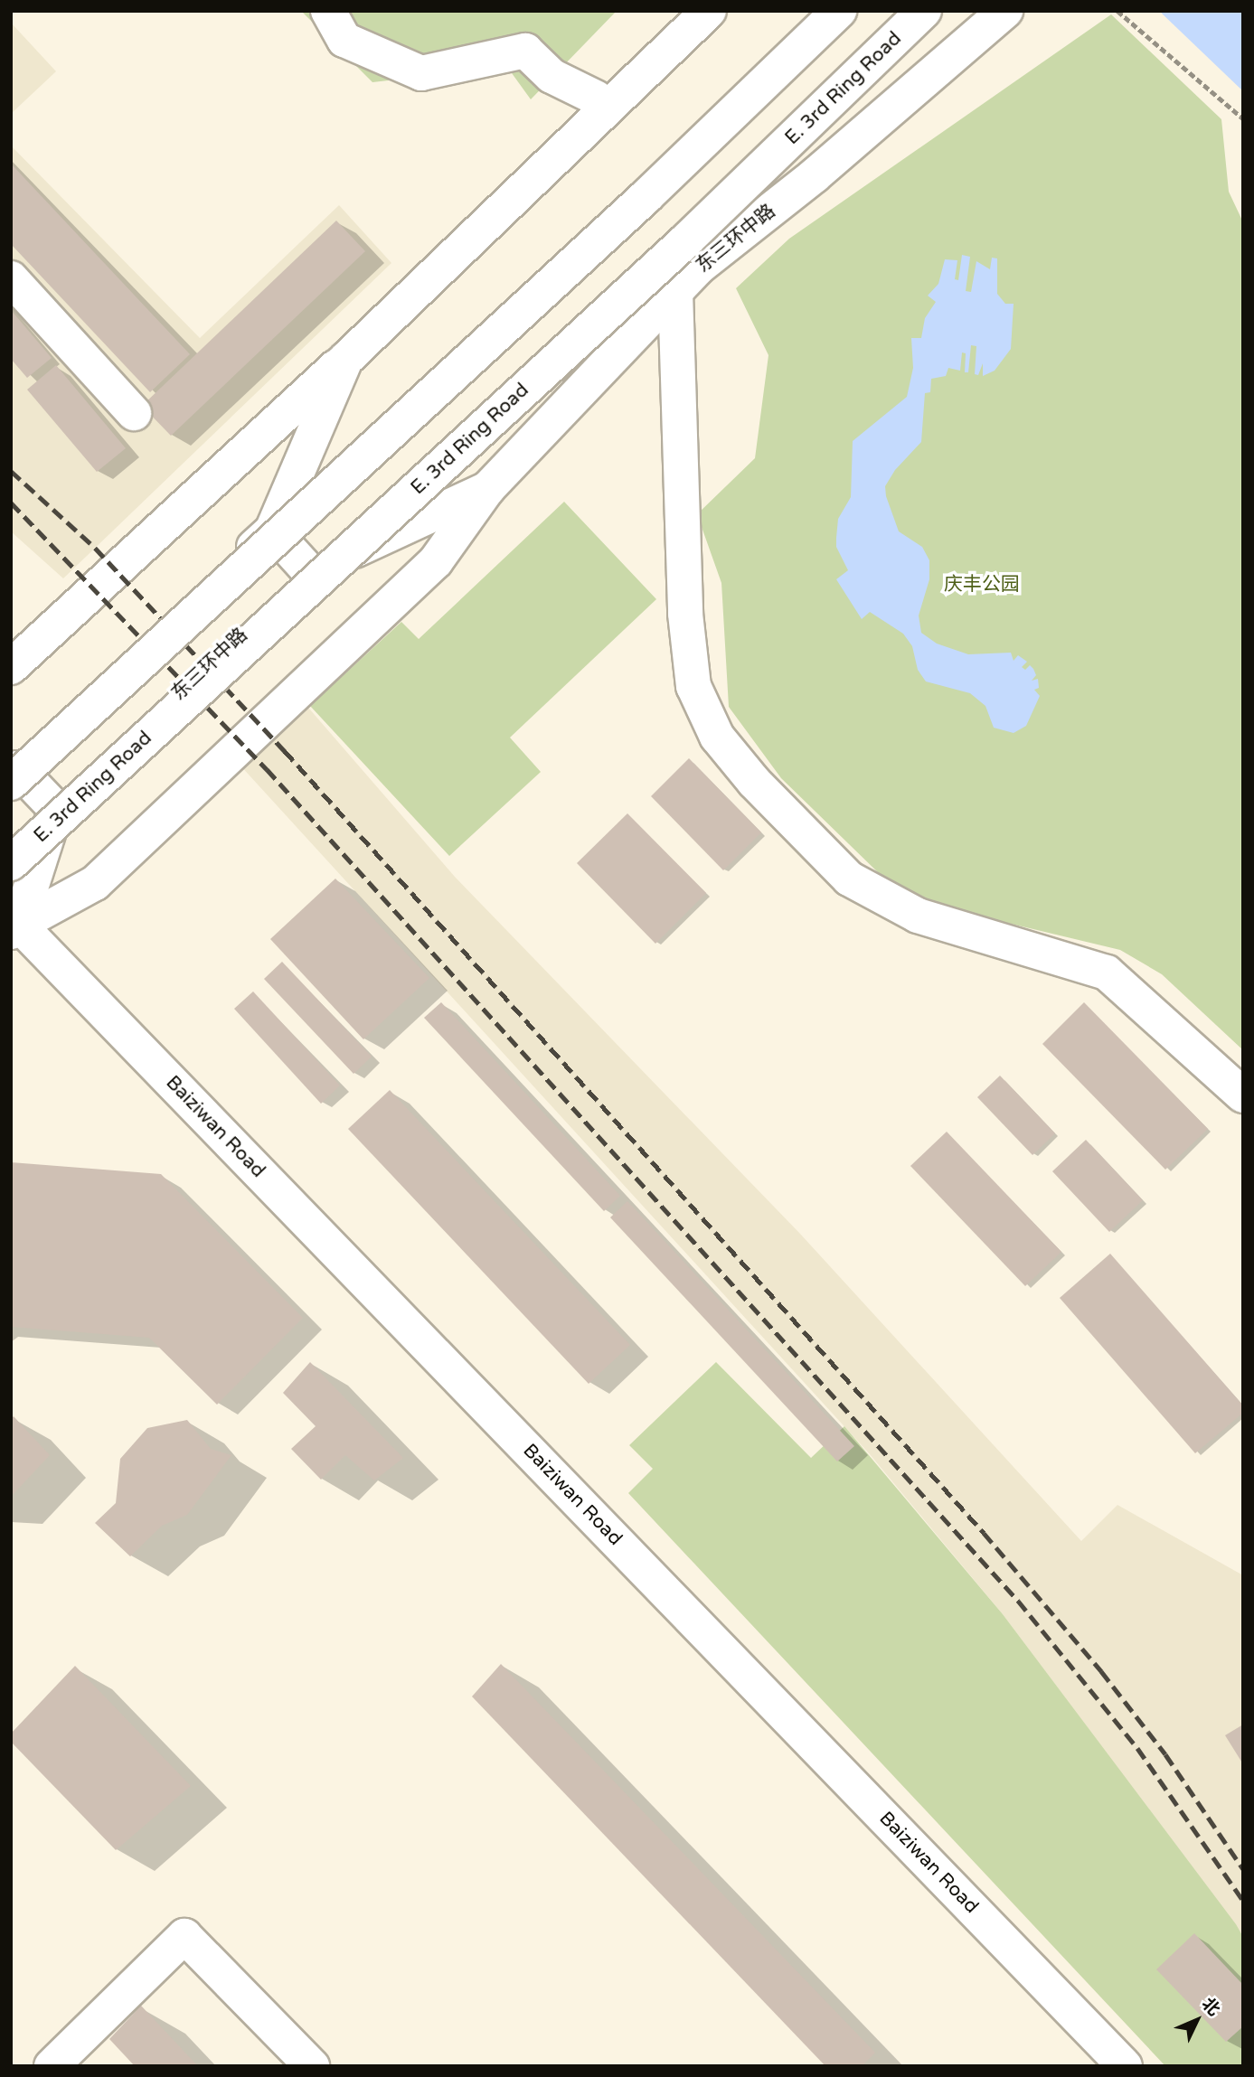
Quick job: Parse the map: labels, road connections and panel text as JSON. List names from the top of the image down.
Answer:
{
  "streets": {
    "main road": ["E. 3rd Ring Road", "东三环中路", "Baiziwan Road"]
  },
  "crossings": [
    ["东三环中路", "Baiziwan Road"]
  ],
  "parks": ["庆丰公园"],
  "north": "top right"
}
